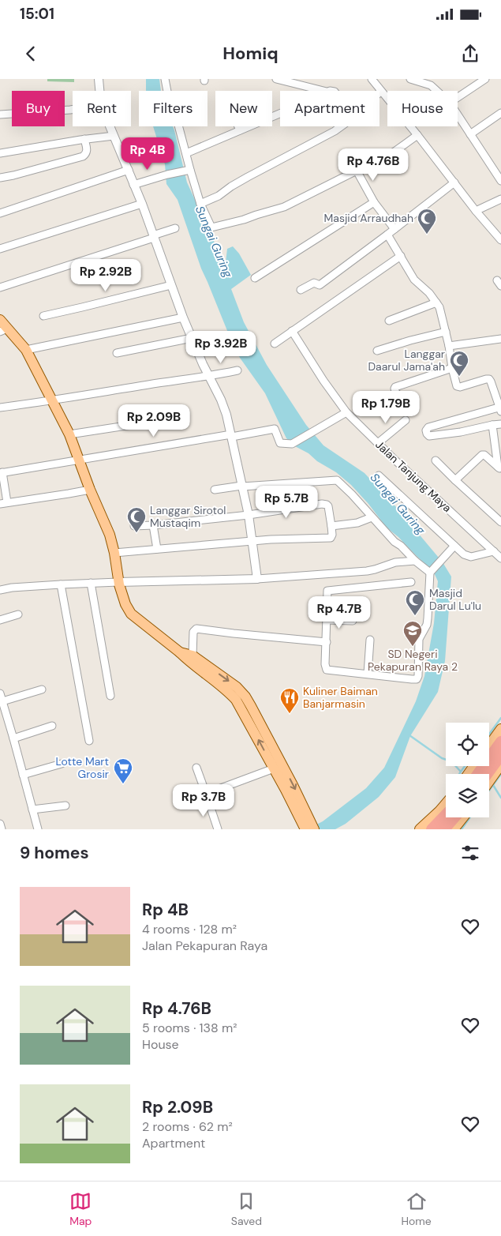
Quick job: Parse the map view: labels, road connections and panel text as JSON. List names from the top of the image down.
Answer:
{
  "streets": {
    "street": ["Jalan Tanjung Maya"]
  },
  "water": ["Sungai Guring"],
  "places": {
    "mosque": [
      "Masjid Arraudhah",
      "Langgar Daarul Jama'ah",
      "Langgar Sirotol Mustaqim",
      "Masjid Darul Lu'lu"
    ],
    "school or university": ["SD Negeri Pekapuran Raya 2"],
    "restaurant": ["Kuliner Baiman Banjarmasin"],
    "supermarket": ["Lotte Mart Grosir"]
  },
  "page": {
    "status": "15:01",
    "header": "Homiq",
    "chip": [
      "Buy",
      "Rent",
      "Filters",
      "New",
      "Apartment",
      "House"
    ],
    "price": [
      "Rp 4B",
      "Rp 4.76B",
      "Rp 2.92B",
      "Rp 3.92B",
      "Rp 1.79B",
      "Rp 2.09B",
      "Rp 5.7B",
      "Rp 4.7B",
      "Rp 3.7B"
    ],
    "heading": "9 homes",
    "list": [
      {
        "name": "Rp 4B",
        "note": "4 rooms · 128 m² · Jalan Pekapuran Raya"
      },
      {
        "name": "Rp 4.76B",
        "note": "5 rooms · 138 m² · House"
      },
      {
        "name": "Rp 2.09B",
        "note": "2 rooms · 62 m² · Apartment"
      }
    ],
    "tabs": ["Map", "Saved", "Home"]
  }
}
